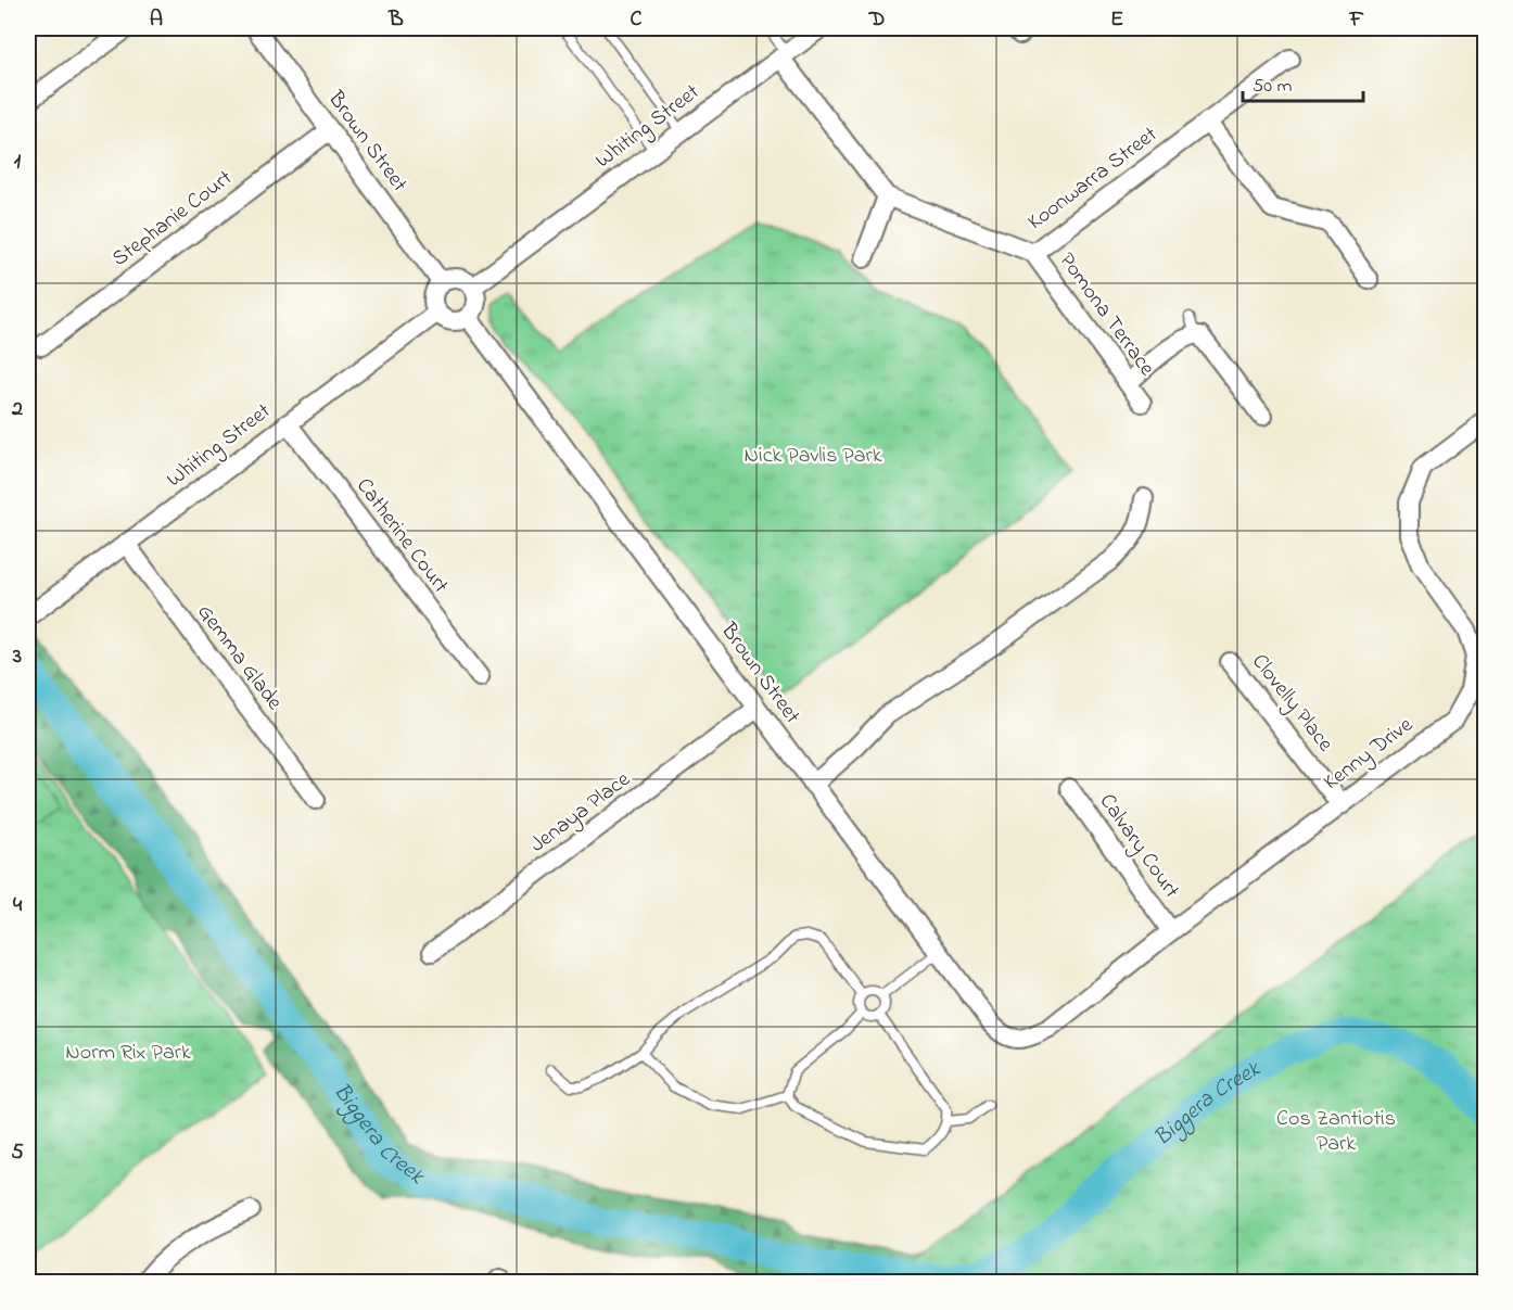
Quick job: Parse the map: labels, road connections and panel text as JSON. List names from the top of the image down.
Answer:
{
  "streets": {
    "street": [
      "Whiting Street",
      "Brown Street",
      "Koonwarra Street",
      "Stephanie Court",
      "Pomona Terrace",
      "Catherine Court",
      "Gemma Glade",
      "Clovelly Place",
      "Kenny Drive",
      "Jenaya Place",
      "Calvary Court"
    ]
  },
  "crossings": [
    ["Whiting Street", "Brown Street"],
    ["Whiting Street", "Catherine Court"],
    ["Whiting Street", "Gemma Glade"],
    ["Brown Street", "Stephanie Court"],
    ["Brown Street", "Kenny Drive"],
    ["Brown Street", "Jenaya Place"],
    ["Koonwarra Street", "Pomona Terrace"],
    ["Clovelly Place", "Kenny Drive"],
    ["Kenny Drive", "Calvary Court"]
  ],
  "water": ["Biggera Creek"],
  "parks": ["Nick Pavlis Park", "Norm Rix Park", "Cos Zantiotis Park"],
  "scale_bar": "50 m",
  "grid": {
    "columns": [
      "A",
      "B",
      "C",
      "D",
      "E",
      "F"
    ],
    "rows": [
      "1",
      "2",
      "3",
      "4",
      "5"
    ]
  }
}
